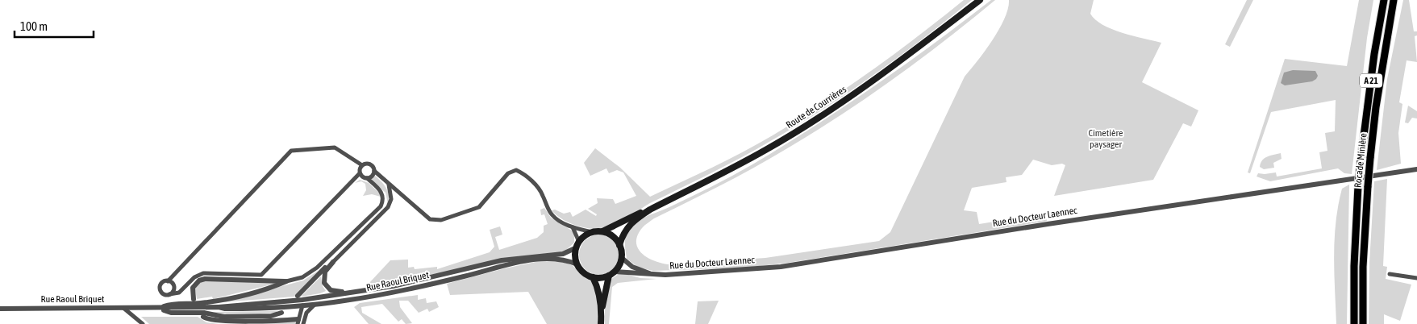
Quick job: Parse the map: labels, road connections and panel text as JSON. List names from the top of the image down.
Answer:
{
  "streets": {
    "highway": ["A 21", "Rocade Minière"],
    "main road": ["Route de Courrières"],
    "street": ["Rue du Docteur Laennec", "Rue Raoul Briquet"]
  },
  "crossings": [
    ["Route de Courrières", "Rue du Docteur Laennec"],
    ["Route de Courrières", "Rue Raoul Briquet"],
    ["Rue du Docteur Laennec", "Rue Raoul Briquet"]
  ],
  "parks": ["Cimetière paysager"],
  "scale_bar": "100 m"
}
